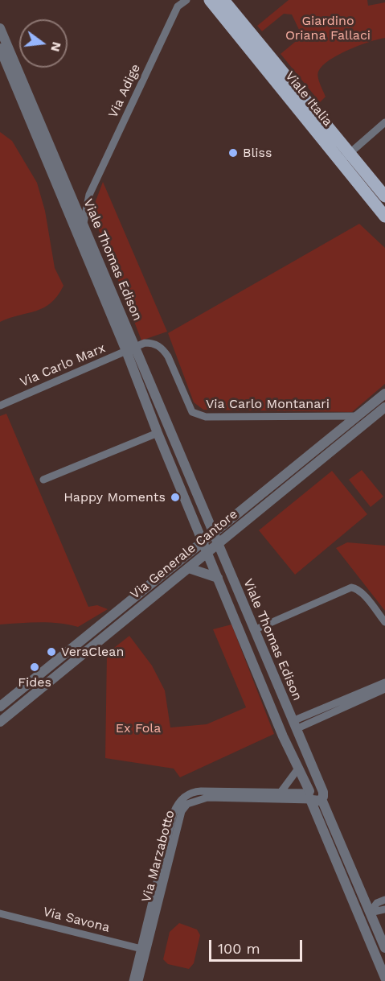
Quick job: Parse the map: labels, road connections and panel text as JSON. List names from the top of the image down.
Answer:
{
  "streets": {
    "main road": ["Viale Italia"],
    "street": [
      "Via Adige",
      "Viale Thomas Edison",
      "Via Carlo Marx",
      "Via Carlo Montanari",
      "Via Generale Cantore",
      "Via Marzabotto",
      "Via Savona"
    ]
  },
  "crossings": [
    ["Via Adige", "Viale Thomas Edison"],
    ["Viale Thomas Edison", "Via Carlo Marx"],
    ["Viale Thomas Edison", "Via Carlo Montanari"],
    ["Viale Thomas Edison", "Via Generale Cantore"],
    ["Viale Thomas Edison", "Via Marzabotto"],
    ["Via Carlo Marx", "Via Carlo Montanari"],
    ["Via Carlo Montanari", "Via Generale Cantore"],
    ["Via Marzabotto", "Via Savona"]
  ],
  "parks": ["Giardino Oriana Fallaci", "Ex Fola"],
  "places": [
    "Bliss",
    "Happy Moments",
    "VeraClean",
    "Fides"
  ],
  "scale_bar": "100 m",
  "north": "right"
}
